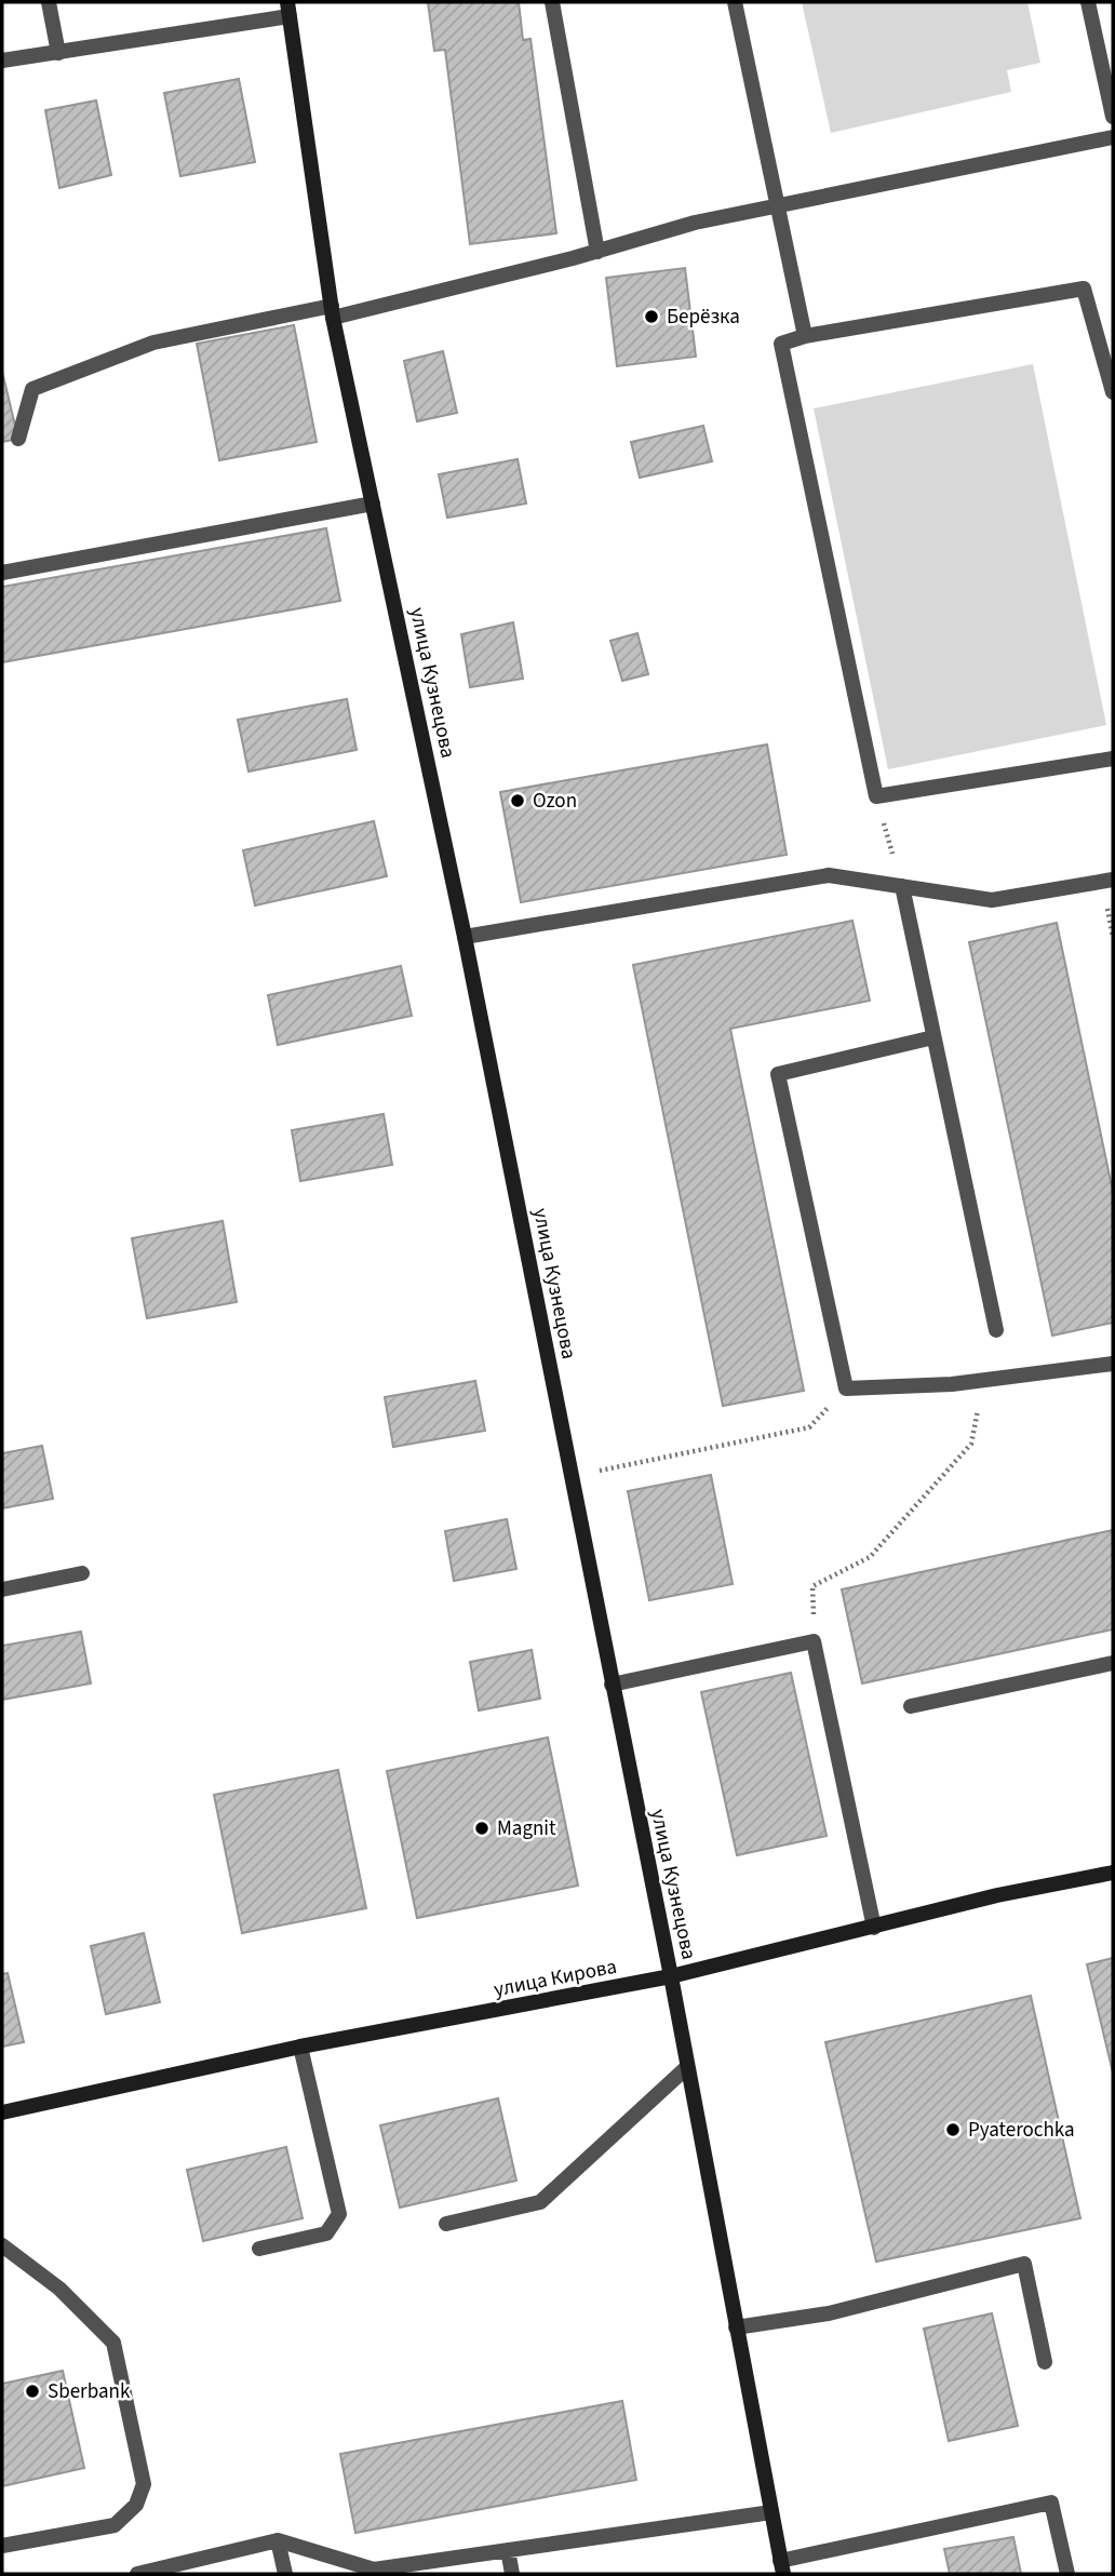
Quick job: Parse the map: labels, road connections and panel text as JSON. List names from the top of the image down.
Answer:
{
  "streets": {
    "main road": ["улица Кузнецова", "улица Кирова"]
  },
  "crossings": [
    ["улица Кузнецова", "улица Кирова"]
  ],
  "places": [
    "Берёзка",
    "Ozon",
    "Magnit",
    "Pyaterochka",
    "Sberbank"
  ]
}
